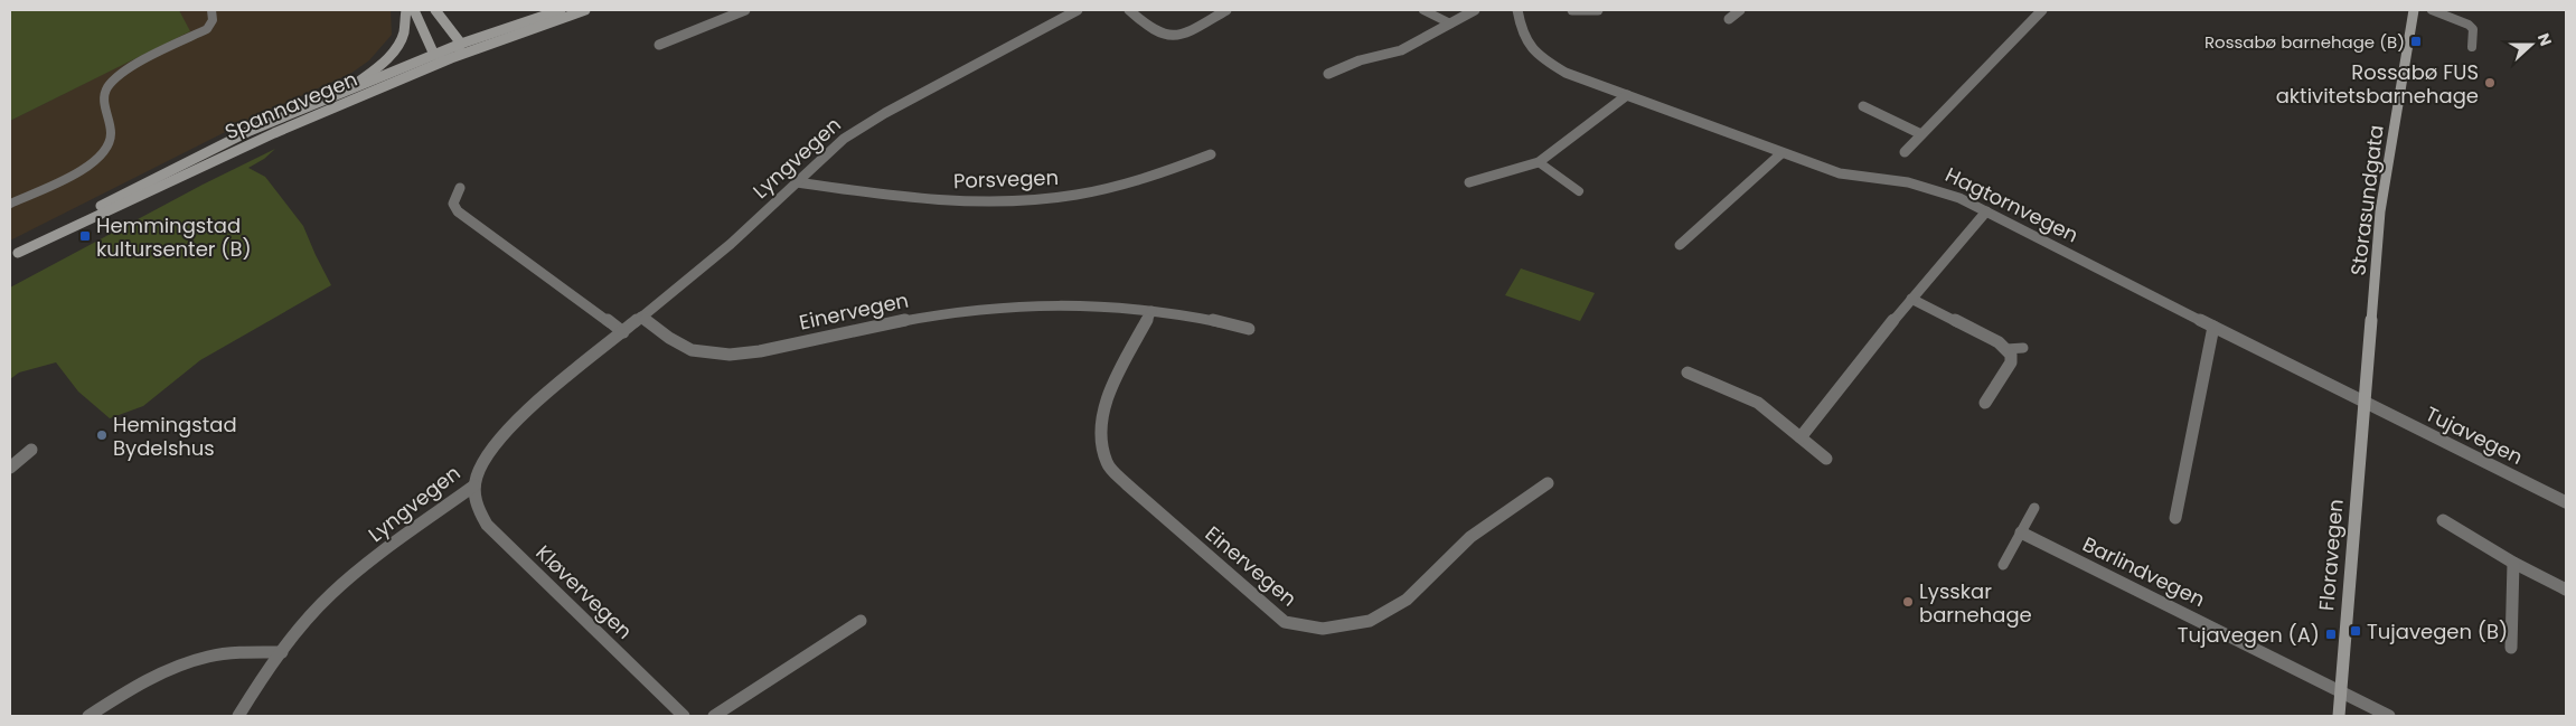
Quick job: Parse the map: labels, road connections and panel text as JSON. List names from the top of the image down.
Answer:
{
  "streets": {
    "street": [
      "Spannavegen",
      "Lyngvegen",
      "Porsvegen",
      "Storasundgata",
      "Hagtornvegen",
      "Einervegen",
      "Tujavegen",
      "Floravegen",
      "Barlindvegen",
      "Kløvervegen"
    ]
  },
  "crossings": [
    ["Lyngvegen", "Porsvegen"],
    ["Lyngvegen", "Einervegen"],
    ["Lyngvegen", "Kløvervegen"],
    ["Storasundgata", "Hagtornvegen"],
    ["Storasundgata", "Tujavegen"],
    ["Storasundgata", "Floravegen"],
    ["Hagtornvegen", "Tujavegen"],
    ["Hagtornvegen", "Floravegen"],
    ["Tujavegen", "Floravegen"],
    ["Floravegen", "Barlindvegen"]
  ],
  "places": {
    "transit": [
      "Rossabø barnehage (B)",
      "Hemmingstad kultursenter (B)",
      "Tujavegen (B)",
      "Tujavegen (A)"
    ],
    "other": ["Rossabø FUS aktivitetsbarnehage", "Hemingstad Bydelshus", "Lysskar barnehage"]
  },
  "north": "right"
}
